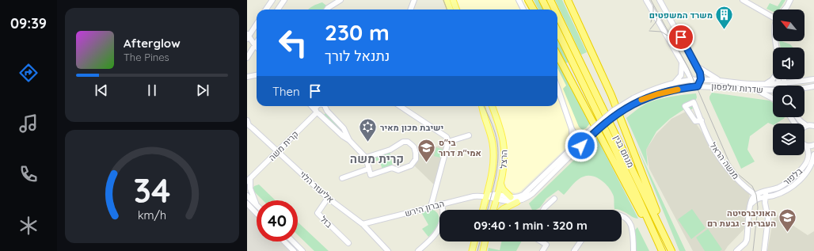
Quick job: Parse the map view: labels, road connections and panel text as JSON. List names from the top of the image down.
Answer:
{
  "streets": {
    "highway": ["מנחם בגין"],
    "main road": ["הרצל"],
    "street": [
      "שדרות וולפסון",
      "קרית משה",
      "מנשה הראל",
      "בלפור",
      "אליעזר הלוי",
      "הברון הירש",
      "בזל"
    ]
  },
  "crossings": [
    ["קרית משה", "אליעזר הלוי"],
    ["הרצל", "הברון הירש"],
    ["מנשה הראל", "בלפור"],
    ["אליעזר הלוי", "הברון הירש"],
    ["אליעזר הלוי", "בזל"]
  ],
  "districts": ["קרית משה"],
  "places": {
    "building": ["משרד המשפטים"],
    "synagogue": ["ישיבת מכון מאיר"],
    "school or university": ["בי\"ס אמי\"ת דרור", "האוניברסיטה העברית - גבעת רם"]
  },
  "north": "top left",
  "page": {
    "tabs": "09:39",
    "turn": ["230 m", "נתנאל לורך"],
    "song": ["Afterglow", "The Pines"],
    "then": "Then",
    "limit": "40",
    "trip": "09:40 · 1 min · 320 m",
    "gauge": ["34", "km/h"]
  }
}
